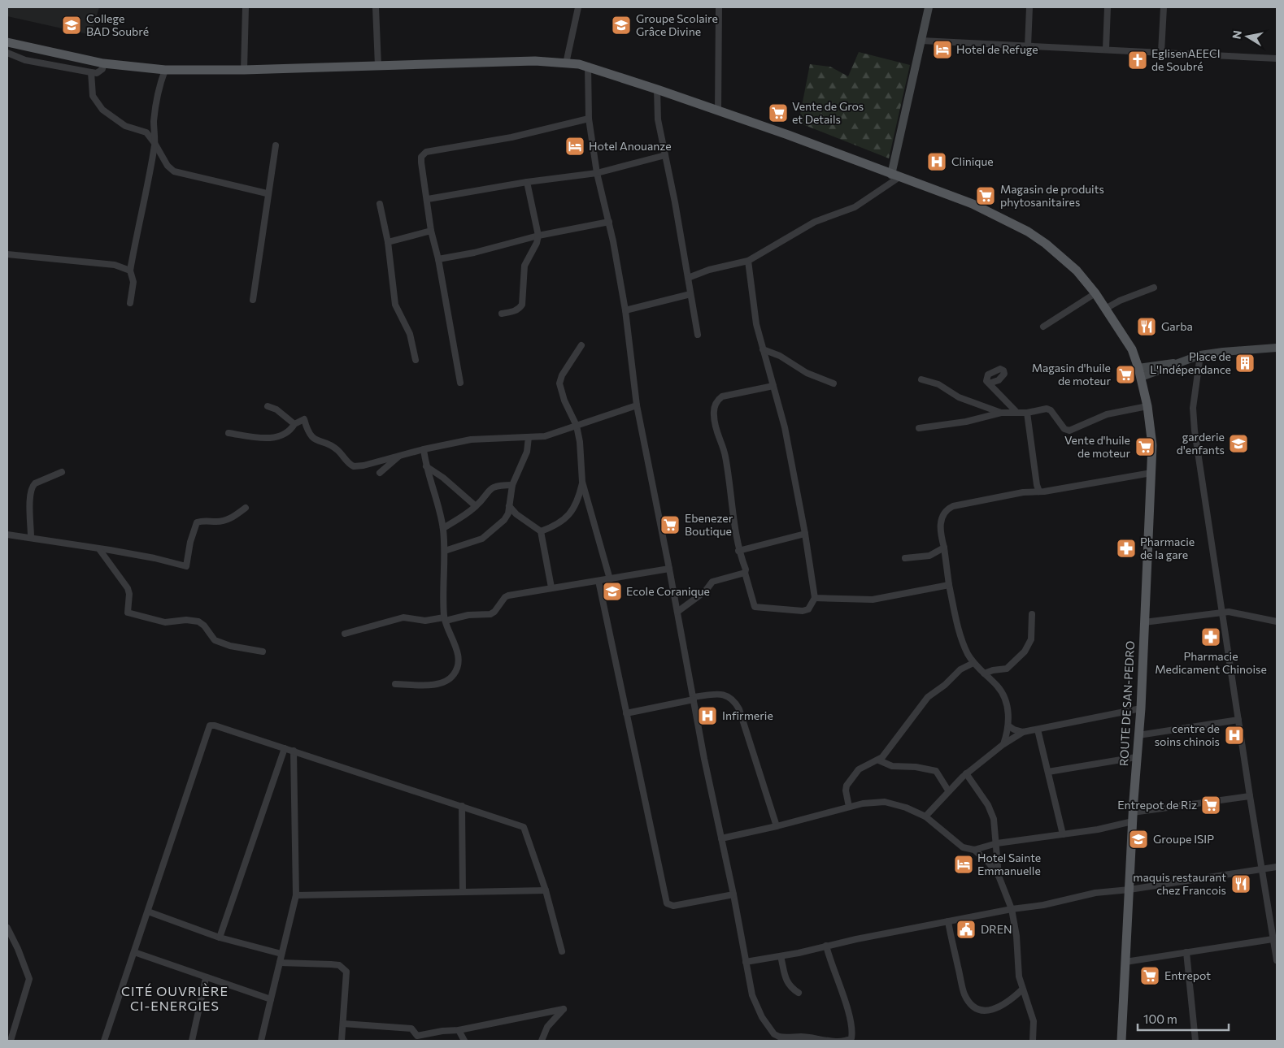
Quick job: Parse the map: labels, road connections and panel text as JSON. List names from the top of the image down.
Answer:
{
  "streets": {
    "main road": ["ROUTE DE SAN-PEDRO"]
  },
  "districts": ["CITÉ OUVRIÈRE CI-ENERGIES"],
  "places": {
    "school or university": [
      "College BAD Soubré",
      "Groupe Scolaire Grâce Divine",
      "garderie d'enfants",
      "Ecole Coranique",
      "Groupe ISIP"
    ],
    "hotel": ["Hotel de Refuge", "Hotel Anouanze", "Hotel Sainte Emmanuelle"],
    "church": ["EglisenAEECI de Soubré"],
    "supermarket": [
      "Vente de Gros et Details",
      "Magasin de produits phytosanitaires",
      "Magasin d'huile de moteur",
      "Vente d'huile de moteur",
      "Ebenezer Boutique",
      "Entrepot de Riz",
      "Entrepot"
    ],
    "hospital": ["Clinique", "Infirmerie", "centre de soins chinois"],
    "restaurant": ["Garba", "maquis restaurant chez Francois"],
    "building": ["Place de L'Indépendance"],
    "pharmacy": ["Pharmacie de la gare", "Pharmacie Medicament Chinoise"],
    "public building": ["DREN"]
  },
  "scale_bar": "100 m",
  "north": "left"
}
